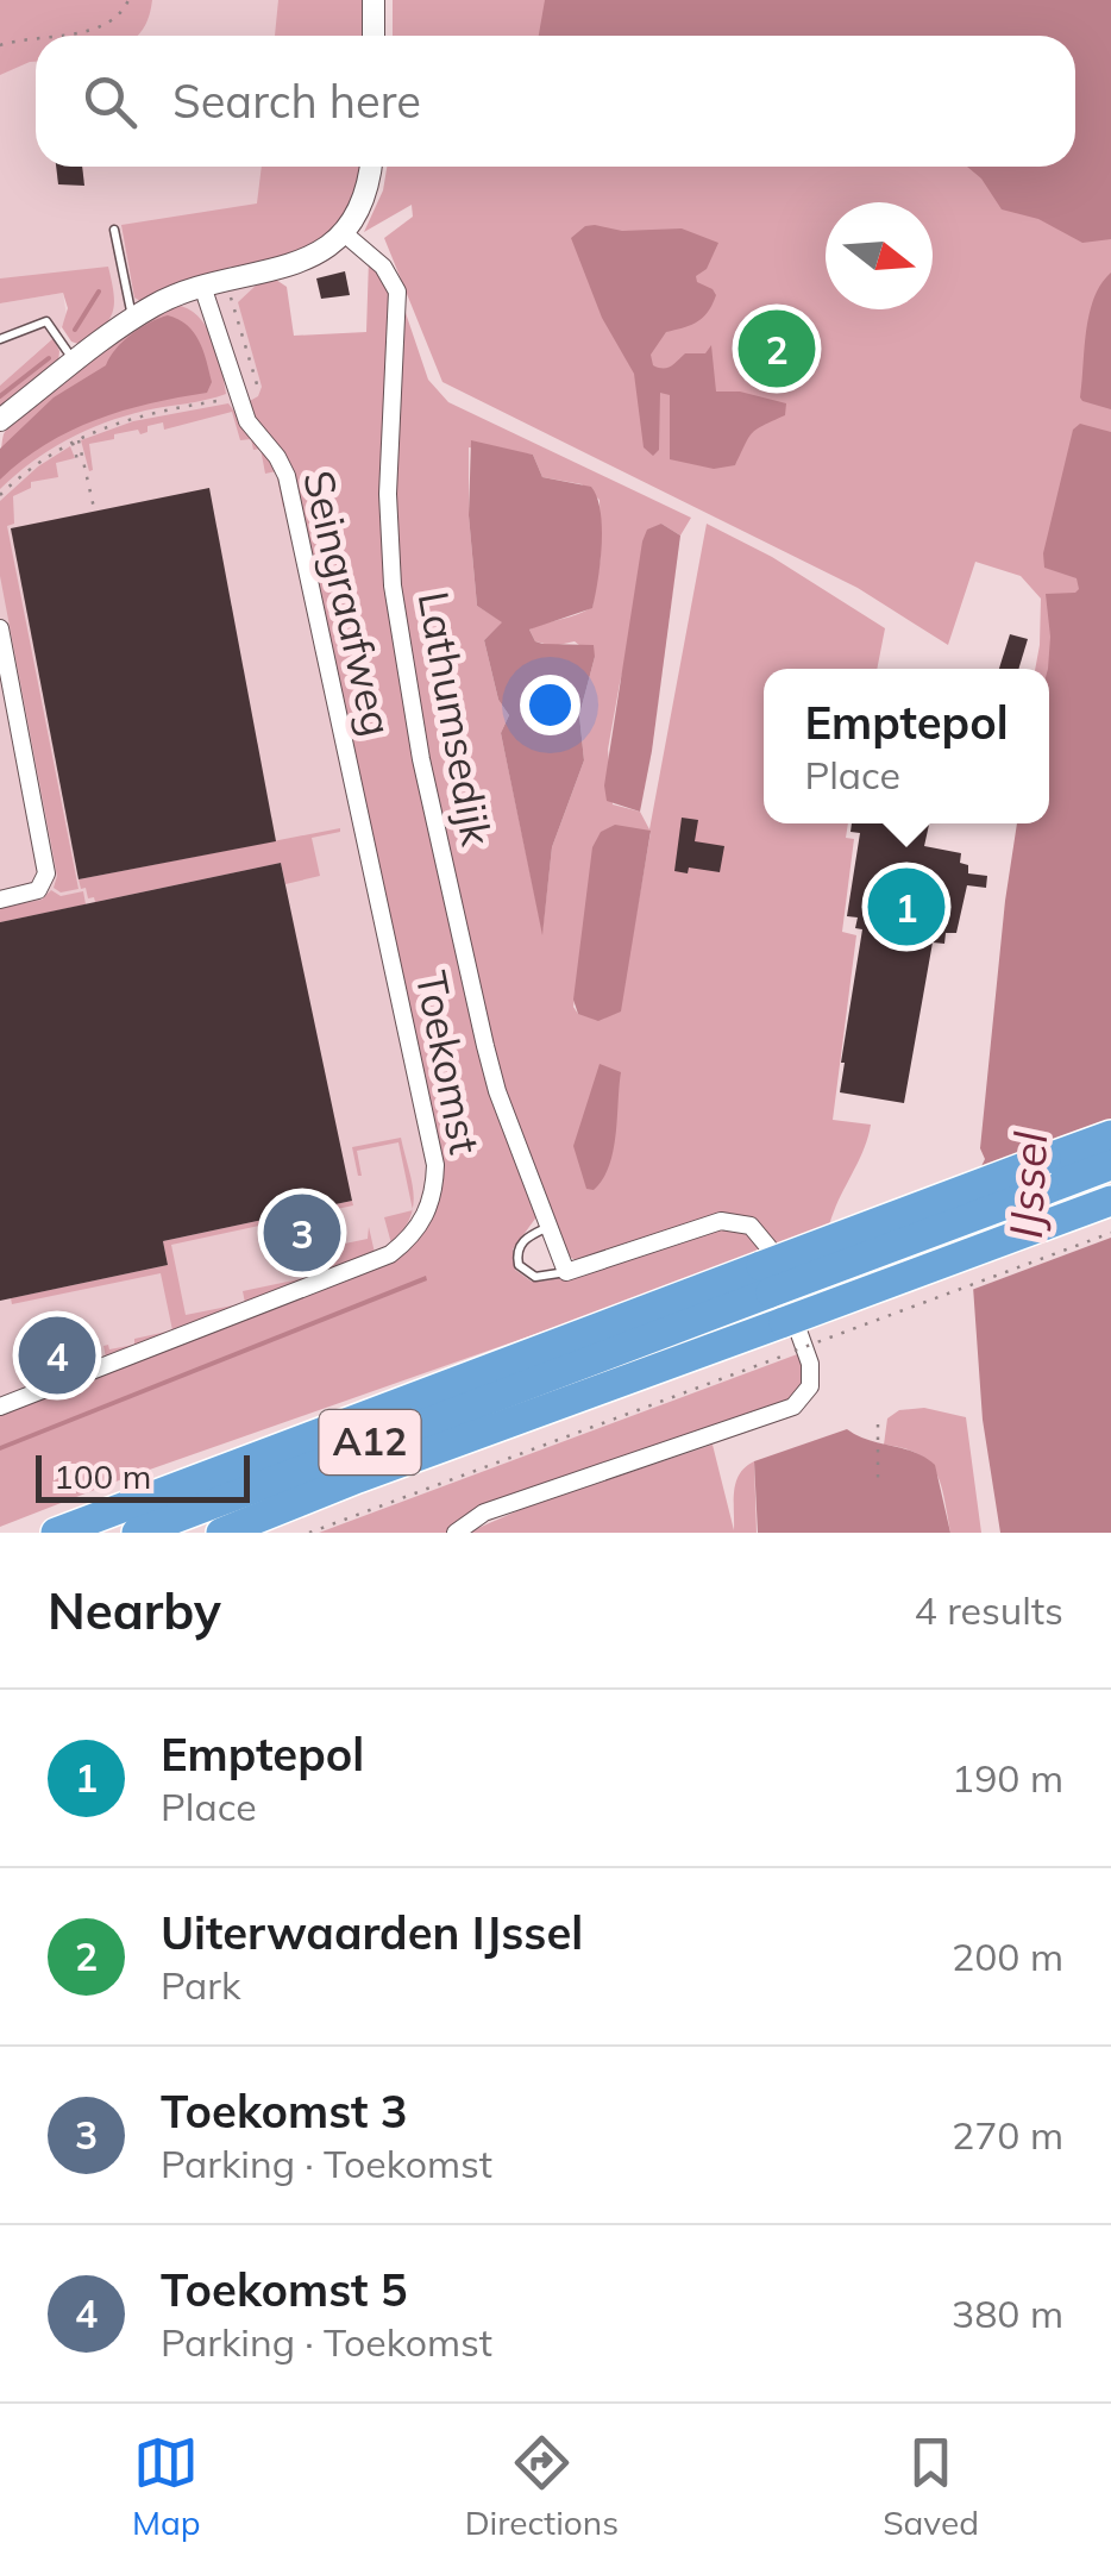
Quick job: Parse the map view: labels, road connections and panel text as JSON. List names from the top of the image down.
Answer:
{
  "streets": {
    "highway": ["A12"],
    "street": ["Seingraafweg", "Lathumsedijk", "Toekomst"]
  },
  "crossings": [
    ["Seingraafweg", "Toekomst"]
  ],
  "water": ["IJssel"],
  "scale_bar": "100 m",
  "north": "right",
  "page": {
    "search": "Search here",
    "pins": [
      "2",
      "1",
      "3",
      "4"
    ],
    "popup": ["Emptepol", "Place"],
    "scale": "100 m",
    "heading": ["Nearby", "4 results"],
    "list": [
      {
        "mark": "1",
        "name": "Emptepol",
        "note": "Place",
        "value": "190 m"
      },
      {
        "mark": "2",
        "name": "Uiterwaarden IJssel",
        "note": "Park",
        "value": "200 m"
      },
      {
        "mark": "3",
        "name": "Toekomst 3",
        "note": "Parking · Toekomst",
        "value": "270 m"
      },
      {
        "mark": "4",
        "name": "Toekomst 5",
        "note": "Parking · Toekomst",
        "value": "380 m"
      }
    ],
    "nav": ["Map", "Directions", "Saved"]
  }
}
